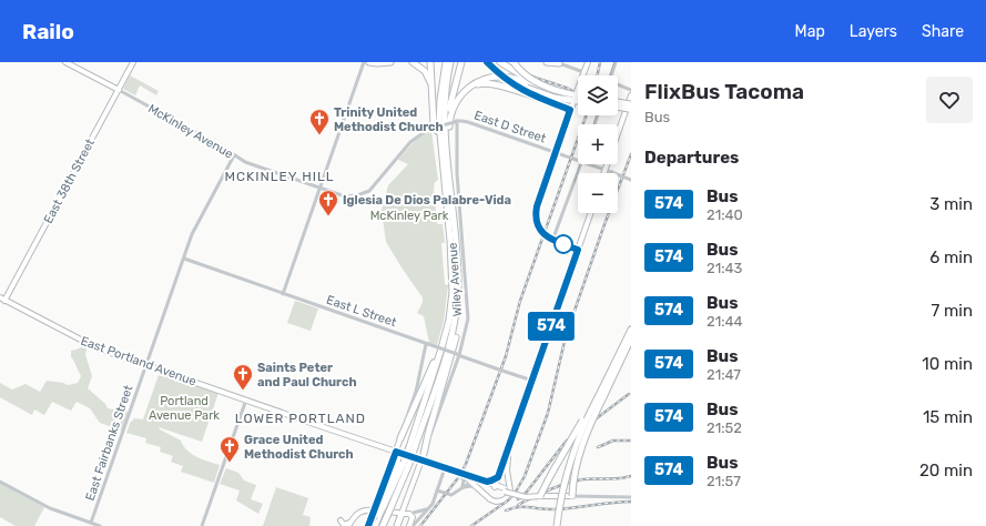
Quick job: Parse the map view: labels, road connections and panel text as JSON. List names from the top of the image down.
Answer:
{
  "streets": {
    "main road": ["McKinley Avenue", "East 38th Street", "East Portland Avenue"],
    "street": [
      "East D Street",
      "Wiley Avenue",
      "East L Street",
      "East Fairbanks Street"
    ]
  },
  "crossings": [
    ["East D Street", "McKinley Avenue"],
    ["East D Street", "Wiley Avenue"],
    ["McKinley Avenue", "East 38th Street"],
    ["McKinley Avenue", "Wiley Avenue"],
    ["McKinley Avenue", "East Fairbanks Street"],
    ["East 38th Street", "East Portland Avenue"],
    ["Wiley Avenue", "East L Street"],
    ["East L Street", "East Fairbanks Street"],
    ["East Portland Avenue", "East Fairbanks Street"]
  ],
  "districts": ["MCKINLEY HILL", "LOWER PORTLAND"],
  "parks": ["McKinley Park", "Portland Avenue Park"],
  "places": {
    "church": [
      "Trinity United Methodist Church",
      "Iglesia De Dios Palabre-Vida",
      "Saints Peter and Paul Church",
      "Grace United Methodist Church"
    ]
  },
  "lines": ["bus line 574"],
  "page": {
    "header": "Railo",
    "nav": ["Map", "Layers", "Share"],
    "on_map": "574",
    "heading": [
      ["FlixBus Tacoma", "Bus"],
      "Departures"
    ],
    "map_buttons": ["+", "−"],
    "list": [
      {
        "mark": "574",
        "name": "Bus",
        "note": "21:40",
        "value": "3 min"
      },
      {
        "mark": "574",
        "name": "Bus",
        "note": "21:43",
        "value": "6 min"
      },
      {
        "mark": "574",
        "name": "Bus",
        "note": "21:44",
        "value": "7 min"
      },
      {
        "mark": "574",
        "name": "Bus",
        "note": "21:47",
        "value": "10 min"
      },
      {
        "mark": "574",
        "name": "Bus",
        "note": "21:52",
        "value": "15 min"
      },
      {
        "mark": "574",
        "name": "Bus",
        "note": "21:57",
        "value": "20 min"
      }
    ]
  }
}
